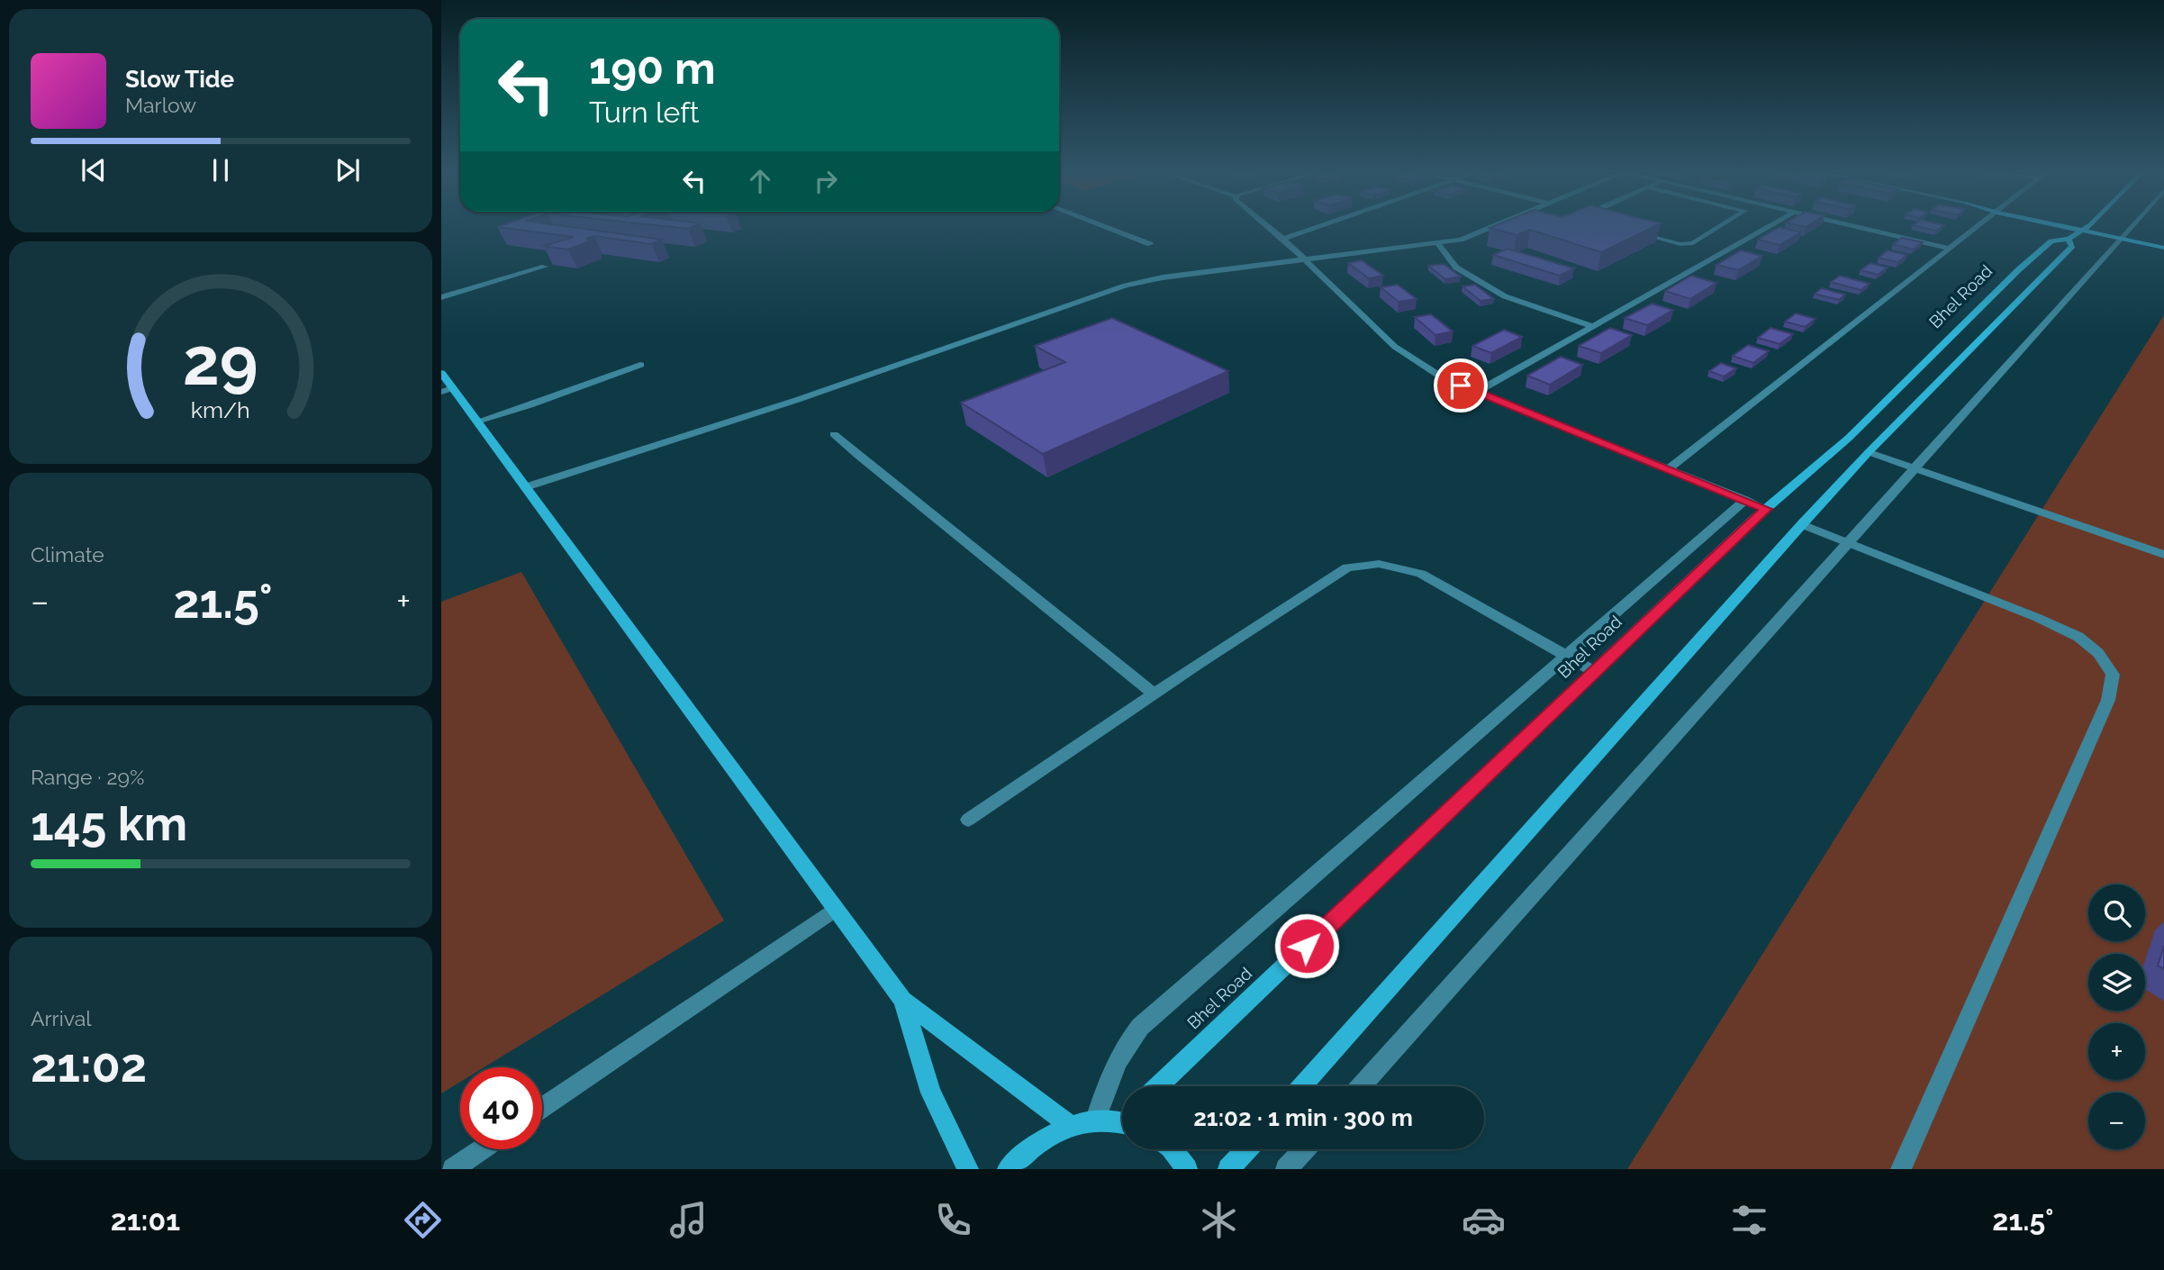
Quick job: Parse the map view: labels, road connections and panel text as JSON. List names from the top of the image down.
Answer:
{
  "streets": {
    "street": ["Bhel Road"]
  },
  "page": {
    "turn": ["190 m", "Turn left"],
    "song": ["Slow Tide", "Marlow"],
    "tile": [
      "Climate",
      ["Range · 29%", "145 km"],
      ["Arrival", "21:02"]
    ],
    "heat": ["−", "21.5°", "+"],
    "map_buttons": ["+", "−"],
    "limit": "40",
    "trip": "21:02 · 1 min · 300 m",
    "tabs": ["21:01", "21.5°"],
    "gauge": ["29", "km/h"]
  }
}
